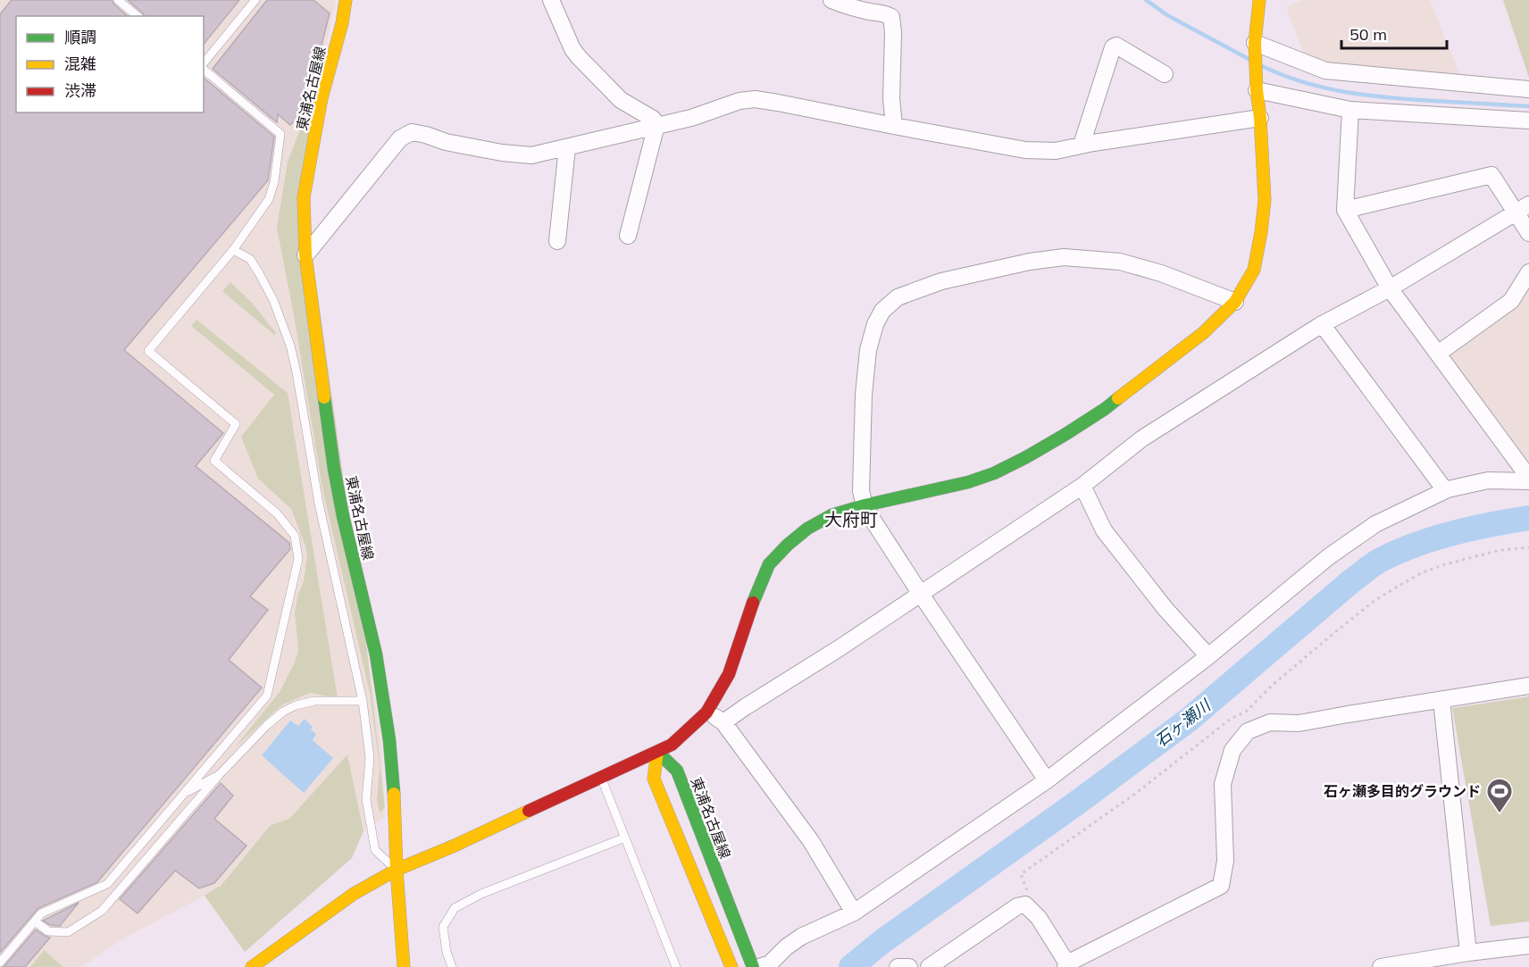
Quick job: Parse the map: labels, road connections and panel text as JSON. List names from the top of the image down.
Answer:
{
  "streets": {
    "main road": ["東浦名古屋線"]
  },
  "districts": ["大府町"],
  "water": ["石ヶ瀬川"],
  "places": {
    "sports": ["石ヶ瀬多目的グラウンド"]
  },
  "legend": ["順調", "混雑", "渋滞"],
  "scale_bar": "50 m"
}
